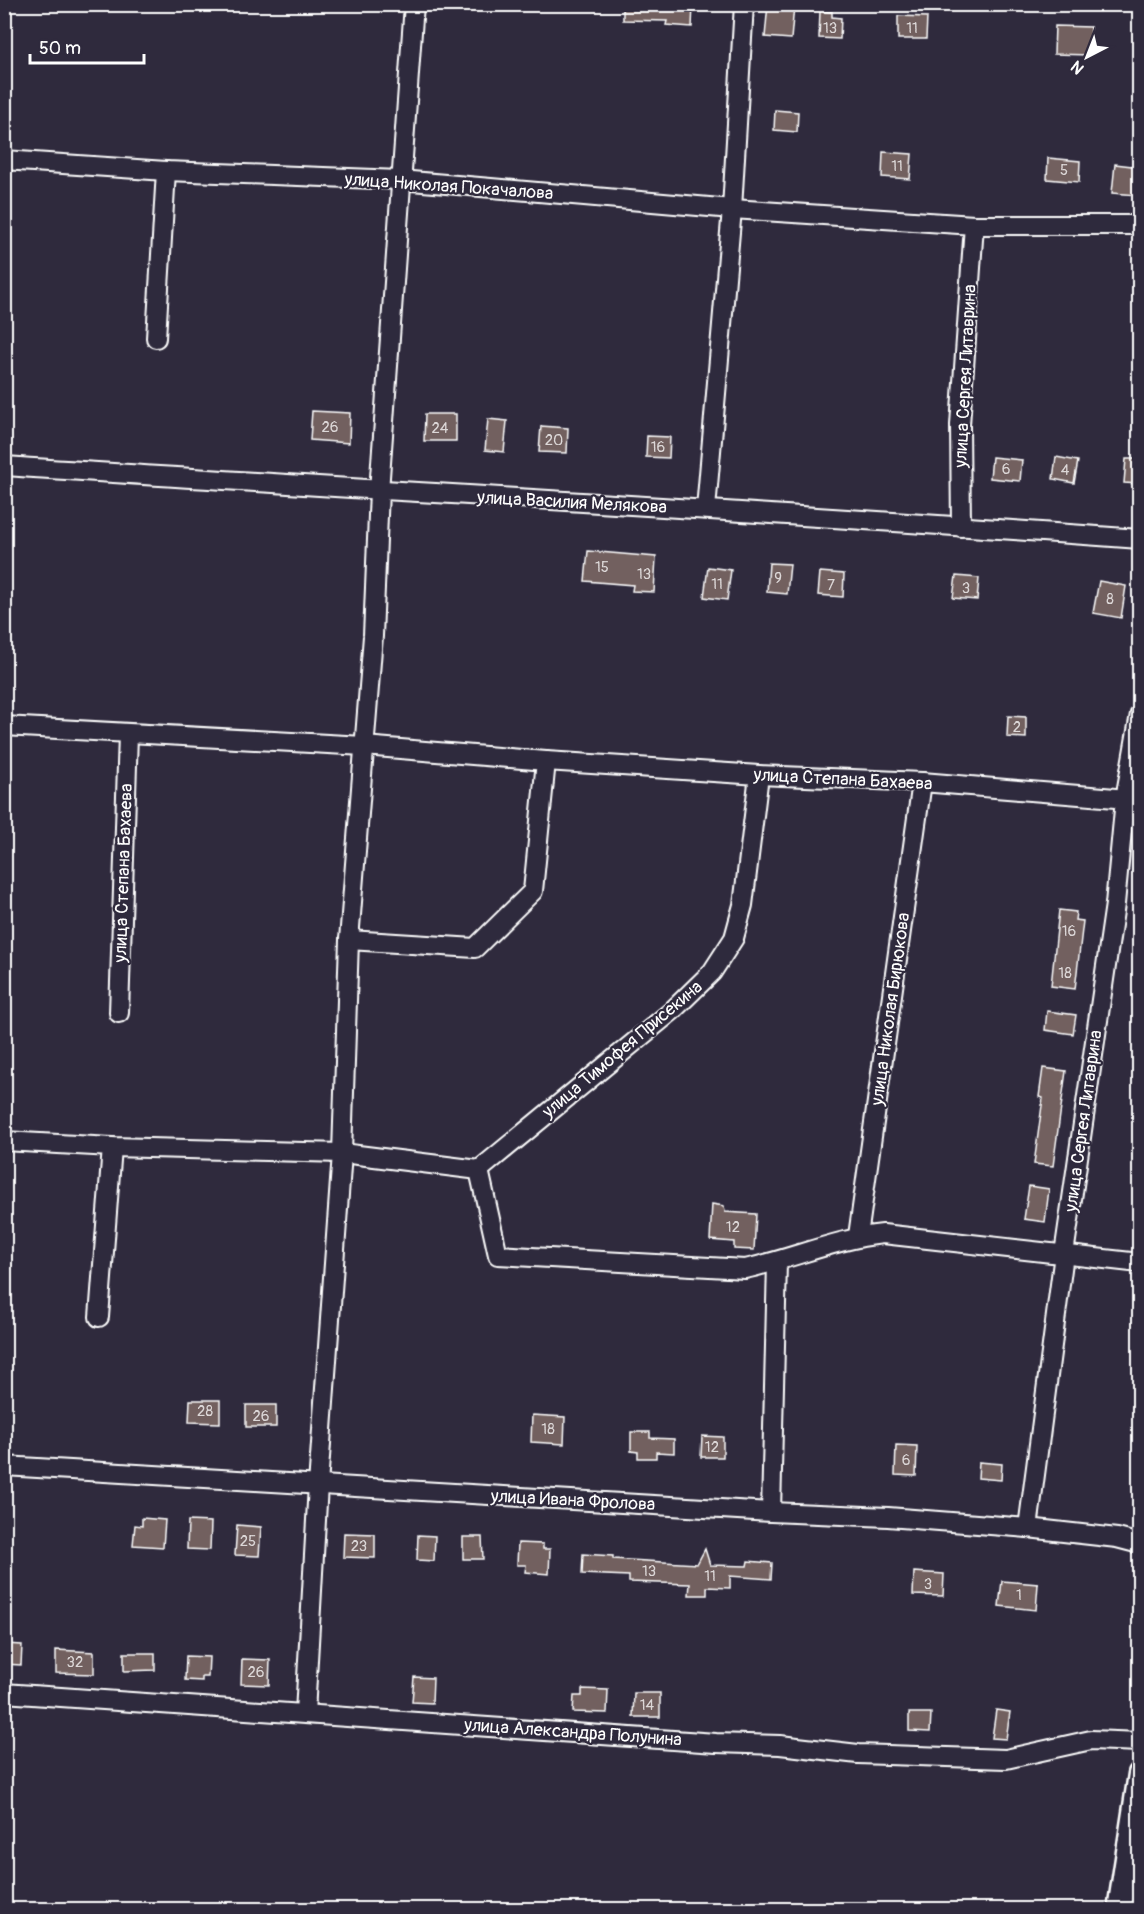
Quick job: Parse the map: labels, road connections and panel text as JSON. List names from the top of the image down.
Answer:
{
  "streets": {
    "street": [
      "улица Николая Покачалова",
      "улица Сергея Литаврина",
      "улица Василия Мелякова",
      "улица Степана Бахаева",
      "улица Николая Бирюкова",
      "улица Тимофея Присекина",
      "улица Ивана Фролова",
      "улица Александра Полунина"
    ]
  },
  "crossings": [
    ["улица Сергея Литаврина", "улица Василия Мелякова"],
    ["улица Сергея Литаврина", "улица Степана Бахаева"],
    ["улица Сергея Литаврина", "улица Ивана Фролова"],
    ["улица Степана Бахаева", "улица Николая Бирюкова"],
    ["улица Степана Бахаева", "улица Тимофея Присекина"]
  ],
  "house_numbers": [
    "13",
    "11",
    "11",
    "5",
    "26",
    "24",
    "20",
    "16",
    "6",
    "4",
    "15",
    "13",
    "9",
    "11",
    "7",
    "3",
    "8",
    "2",
    "16",
    "18",
    "12",
    "28",
    "26",
    "18",
    "12",
    "6",
    "25",
    "23",
    "13",
    "11",
    "3",
    "1",
    "32",
    "26",
    "14"
  ],
  "scale_bar": "50 m",
  "north": "bottom left"
}
